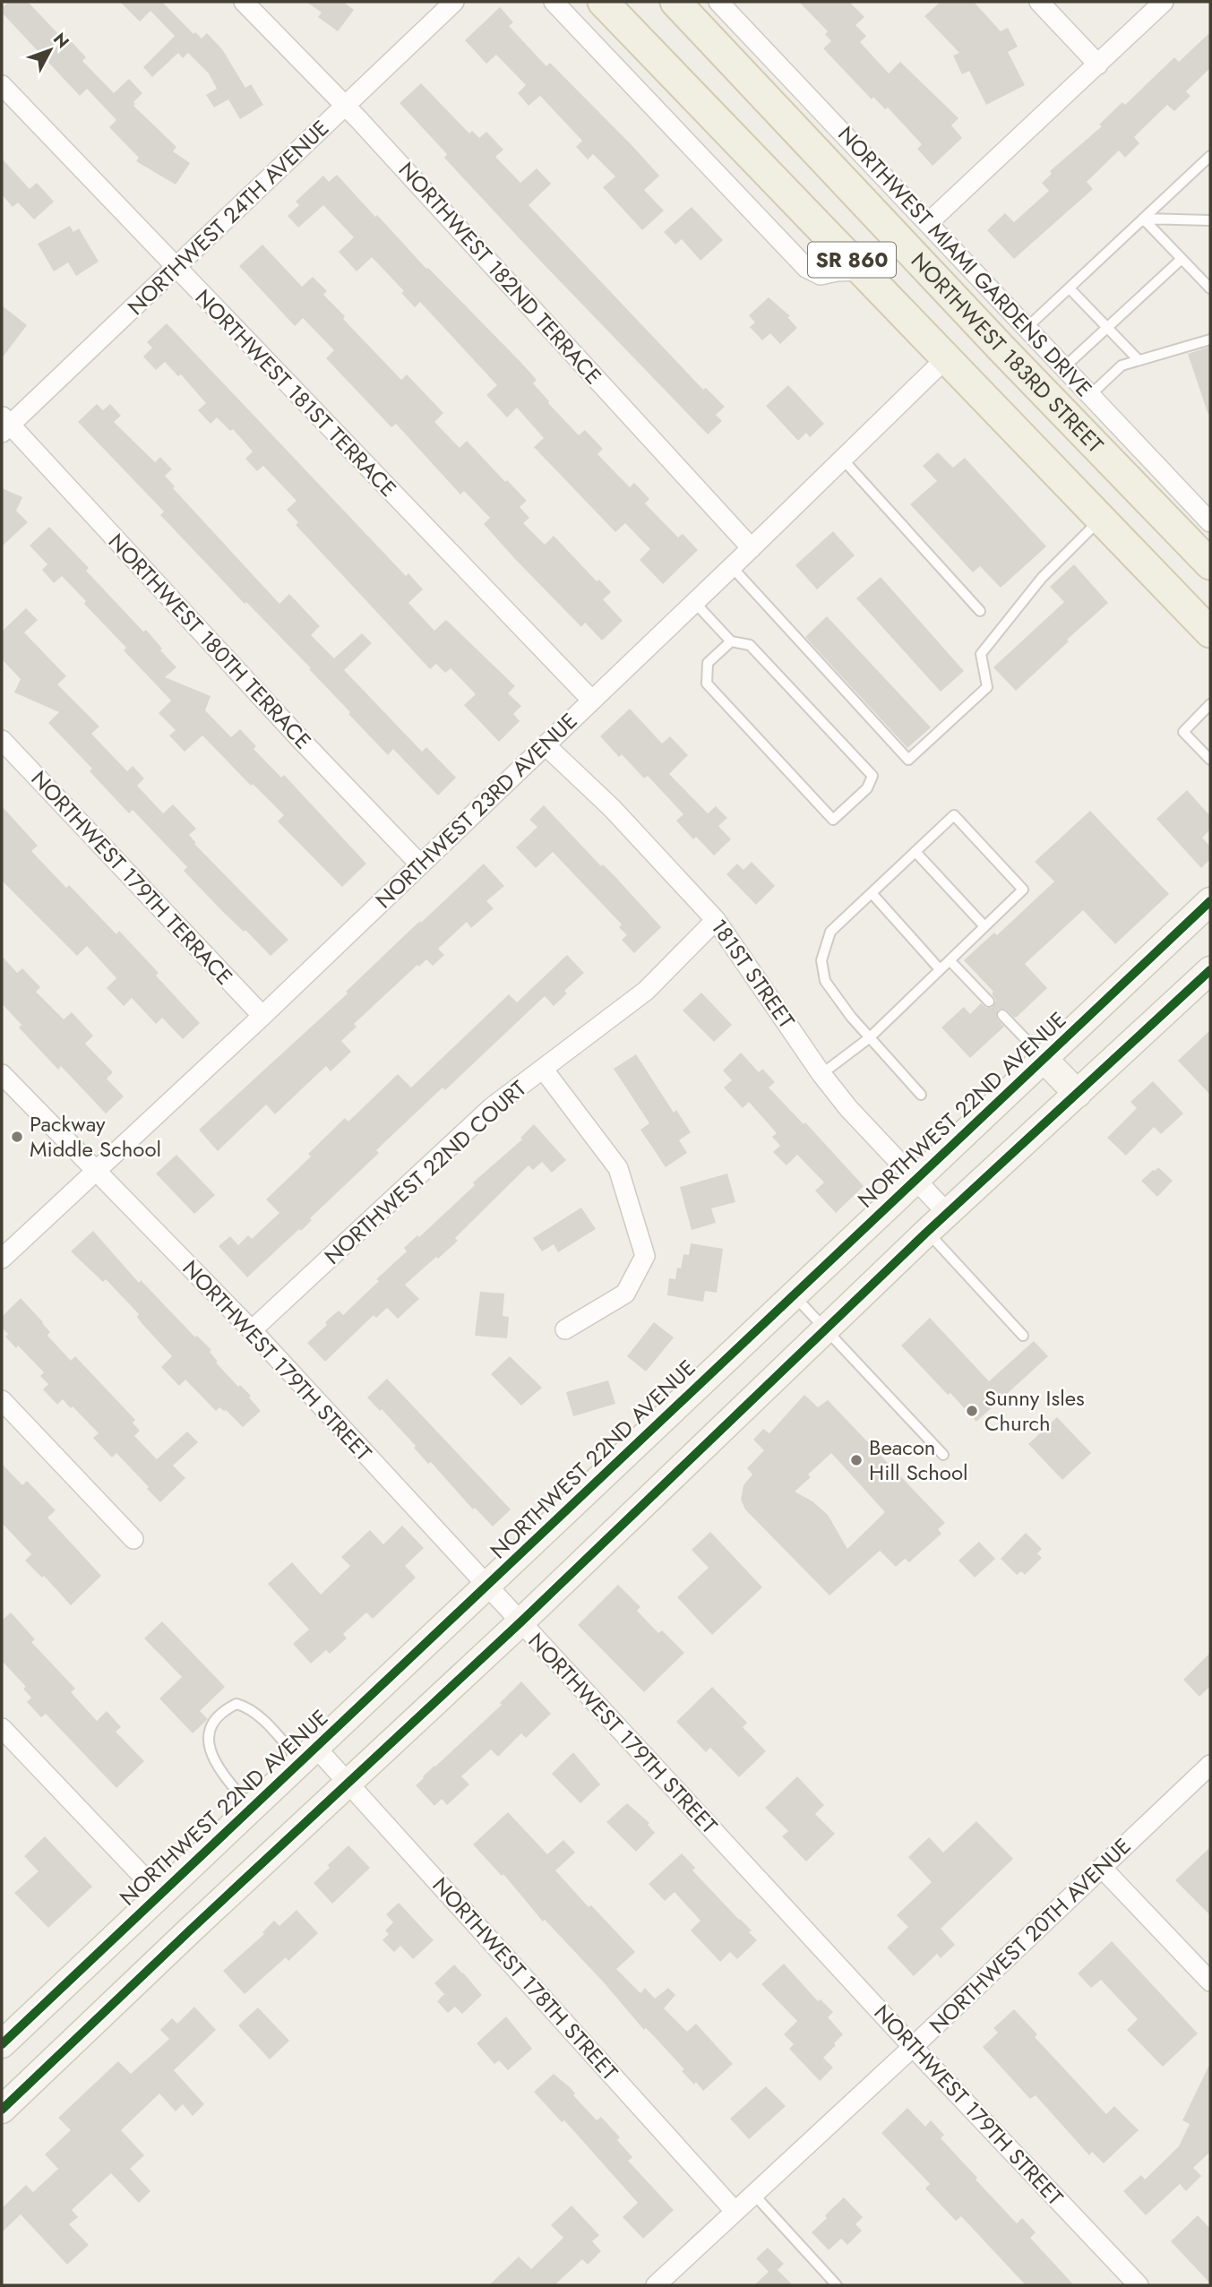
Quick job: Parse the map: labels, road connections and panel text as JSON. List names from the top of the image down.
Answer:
{
  "streets": {
    "main road": ["SR 860", "NORTHWEST 183RD STREET", "NORTHWEST 22ND AVENUE"],
    "street": [
      "NORTHWEST 24TH AVENUE",
      "NORTHWEST MIAMI GARDENS DRIVE",
      "NORTHWEST 182ND TERRACE",
      "NORTHWEST 181ST TERRACE",
      "NORTHWEST 180TH TERRACE",
      "NORTHWEST 23RD AVENUE",
      "NORTHWEST 179TH TERRACE",
      "181ST STREET",
      "NORTHWEST 22ND COURT",
      "NORTHWEST 179TH STREET",
      "NORTHWEST 20TH AVENUE",
      "NORTHWEST 178TH STREET"
    ]
  },
  "crossings": [
    ["NORTHWEST 24TH AVENUE", "NORTHWEST 182ND TERRACE"],
    ["NORTHWEST 24TH AVENUE", "NORTHWEST 181ST TERRACE"],
    ["NORTHWEST 24TH AVENUE", "NORTHWEST 180TH TERRACE"],
    ["NORTHWEST 182ND TERRACE", "NORTHWEST 23RD AVENUE"],
    ["NORTHWEST 183RD STREET", "NORTHWEST 23RD AVENUE"],
    ["NORTHWEST 181ST TERRACE", "NORTHWEST 23RD AVENUE"],
    ["NORTHWEST 180TH TERRACE", "NORTHWEST 23RD AVENUE"],
    ["NORTHWEST 23RD AVENUE", "NORTHWEST 179TH TERRACE"],
    ["NORTHWEST 23RD AVENUE", "181ST STREET"],
    ["NORTHWEST 23RD AVENUE", "NORTHWEST 179TH STREET"],
    ["181ST STREET", "NORTHWEST 22ND AVENUE"],
    ["181ST STREET", "NORTHWEST 22ND COURT"],
    ["NORTHWEST 22ND AVENUE", "NORTHWEST 179TH STREET"],
    ["NORTHWEST 22ND AVENUE", "NORTHWEST 178TH STREET"],
    ["NORTHWEST 22ND COURT", "NORTHWEST 179TH STREET"],
    ["NORTHWEST 179TH STREET", "NORTHWEST 20TH AVENUE"],
    ["NORTHWEST 20TH AVENUE", "NORTHWEST 178TH STREET"]
  ],
  "places": ["Packway Middle School", "Sunny Isles Church", "Beacon Hill School"],
  "north": "top right"
}
